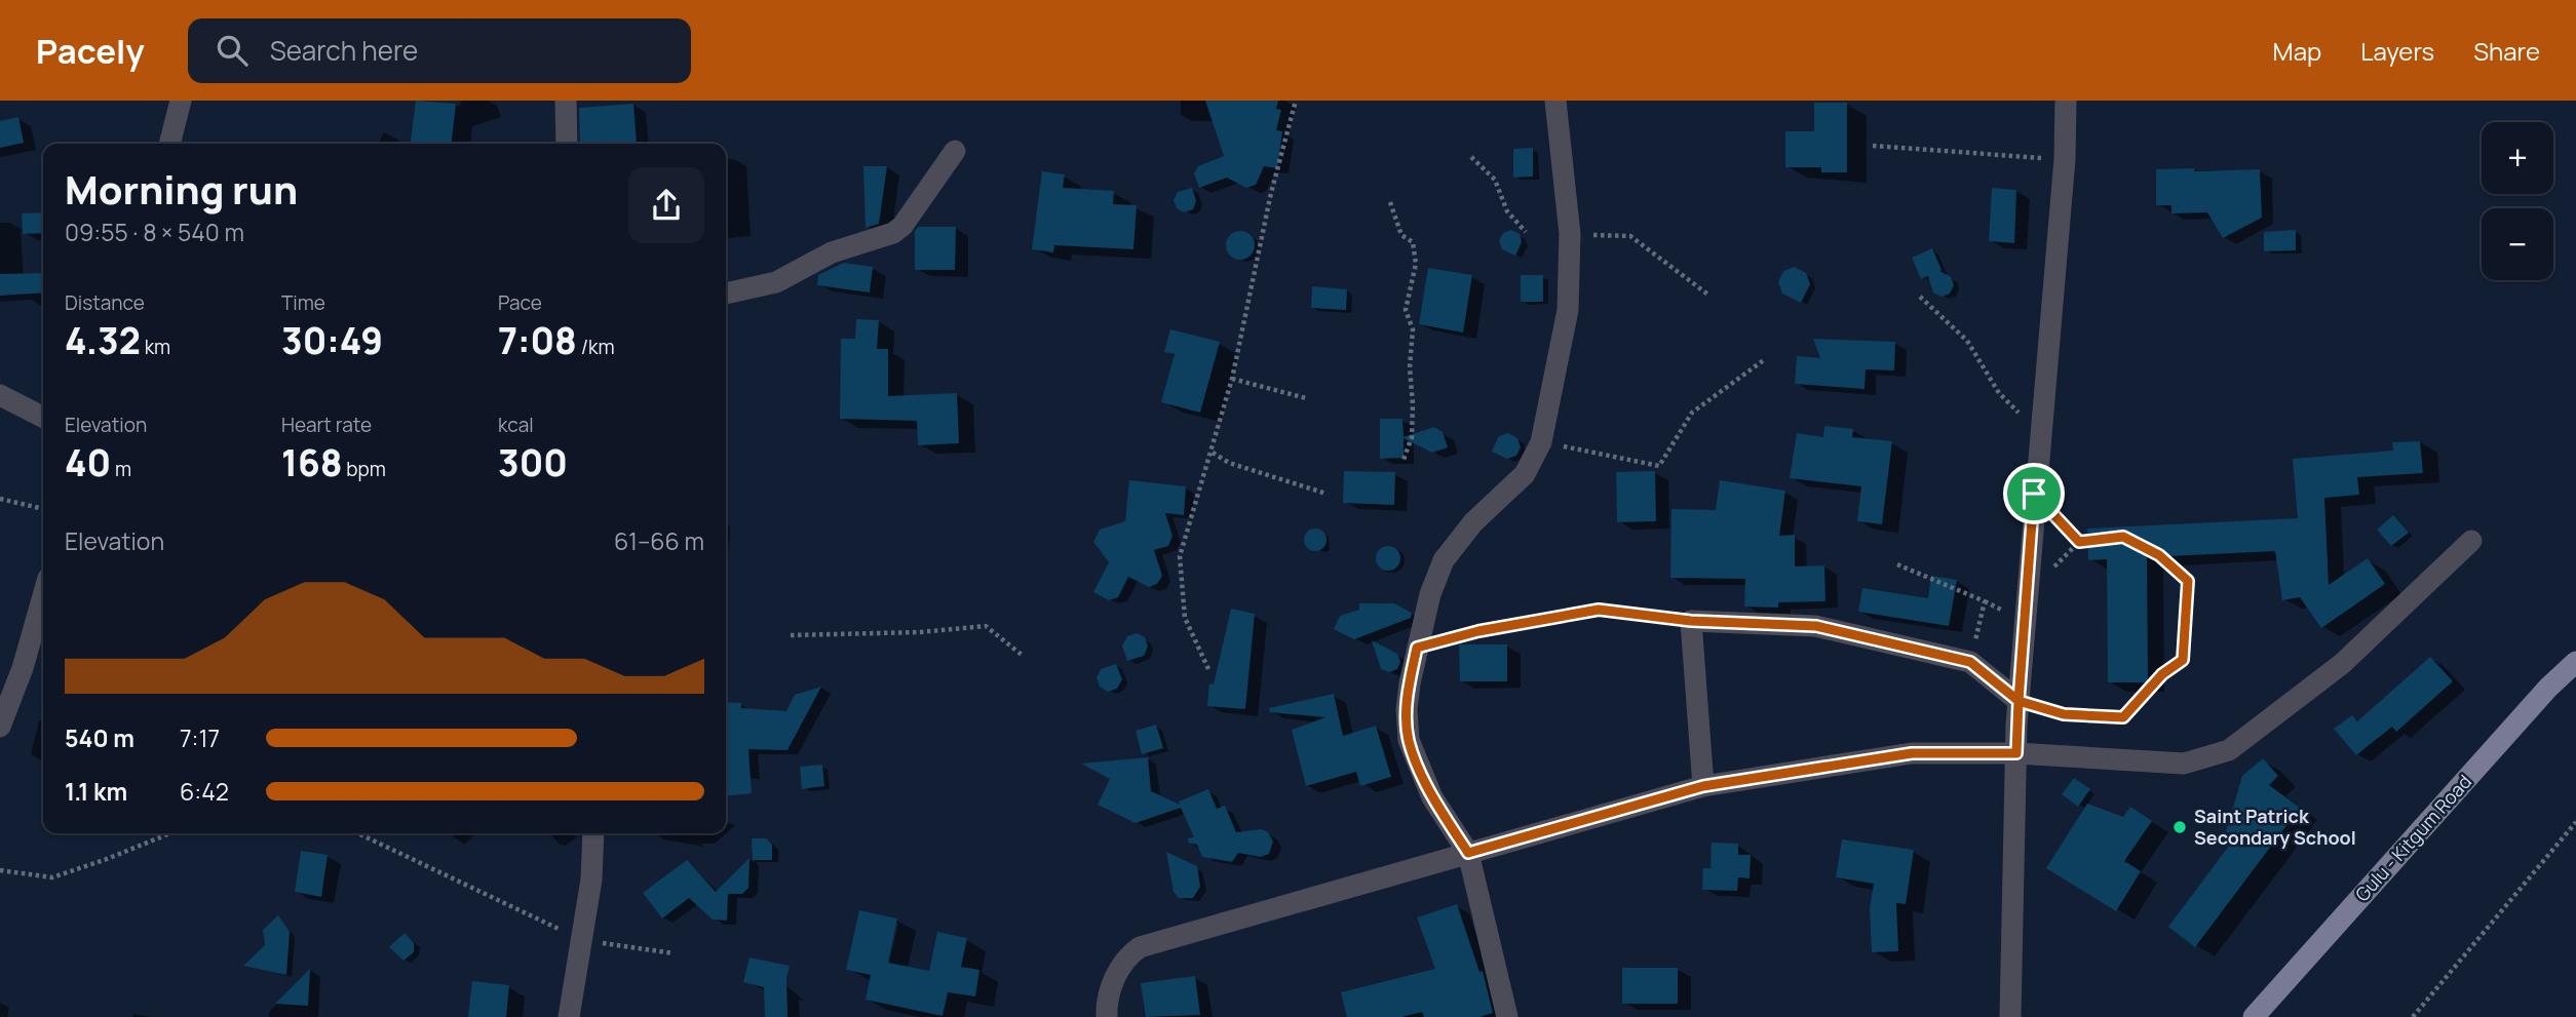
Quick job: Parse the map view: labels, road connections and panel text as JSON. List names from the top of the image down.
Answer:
{
  "streets": {
    "main road": ["Gulu - Kitgum Road"]
  },
  "places": ["Saint Patrick Secondary School"],
  "page": {
    "header": "Pacely",
    "search": "Search here",
    "nav": ["Map", "Layers", "Share"],
    "map_buttons": ["+", "−"],
    "heading": ["Morning run", "09:55 · 8 × 540 m"],
    "stats": [
      ["Distance", "4.32 km"],
      ["Time", "30:49"],
      ["Pace", "7:08 /km"],
      ["Elevation", "40 m"],
      ["Heart rate", "168 bpm"],
      ["kcal", "300"]
    ],
    "chart": ["Elevation", "61–66 m"],
    "list": [
      {
        "name": "540 m",
        "note": "7:17"
      },
      {
        "name": "1.1 km",
        "note": "6:42"
      }
    ]
  }
}
